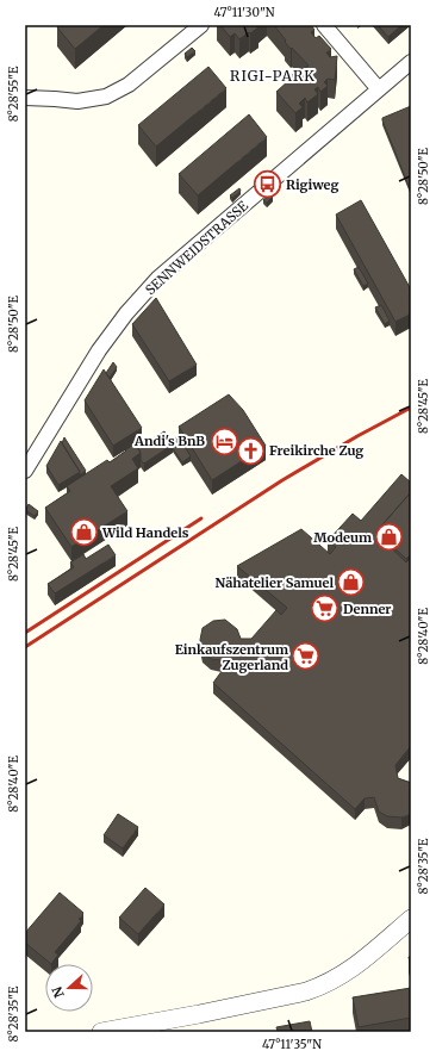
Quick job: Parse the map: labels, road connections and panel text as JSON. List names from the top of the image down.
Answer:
{
  "streets": {
    "street": ["SENNWEIDSTRASSE"]
  },
  "districts": ["RIGI-PARK"],
  "places": {
    "bus stop": ["Rigiweg"],
    "hotel": ["Andi's BnB"],
    "church": ["Freikirche Zug"],
    "shop": ["Wild Handels", "Modeum", "Nähatelier Samuel"],
    "supermarket": ["Denner", "Einkaufszentrum Zugerland"]
  },
  "north": "left",
  "coordinates": [
    "47°11'30\"N",
    "8°28'55\"E",
    "8°28'50\"E",
    "8°28'45\"E",
    "8°28'40\"E",
    "8°28'35\"E",
    "47°11'35\"N"
  ]
}
